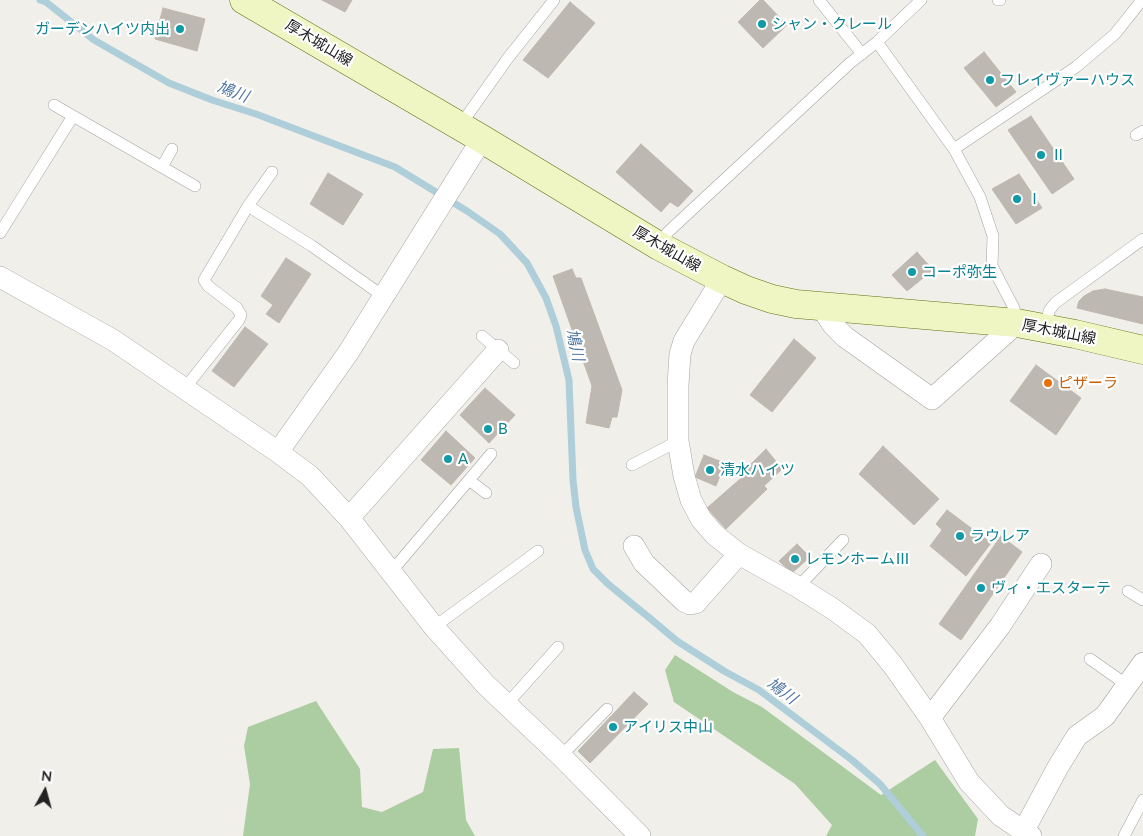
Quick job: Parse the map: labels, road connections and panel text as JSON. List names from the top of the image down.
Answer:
{
  "streets": {
    "main road": ["厚木城山線"]
  },
  "water": ["鳩川"],
  "places": [
    "シャン・クレール",
    "ガーデンハイツ内出",
    "フレイヴァーハウス",
    "Ⅱ",
    "Ⅰ",
    "コーポ弥生",
    "ピザーラ",
    "B",
    "A",
    "清水ハイツ",
    "ラウレア",
    "レモンホームⅢ",
    "ヴィ・エスターテ",
    "アイリス中山"
  ],
  "north": "top"
}
